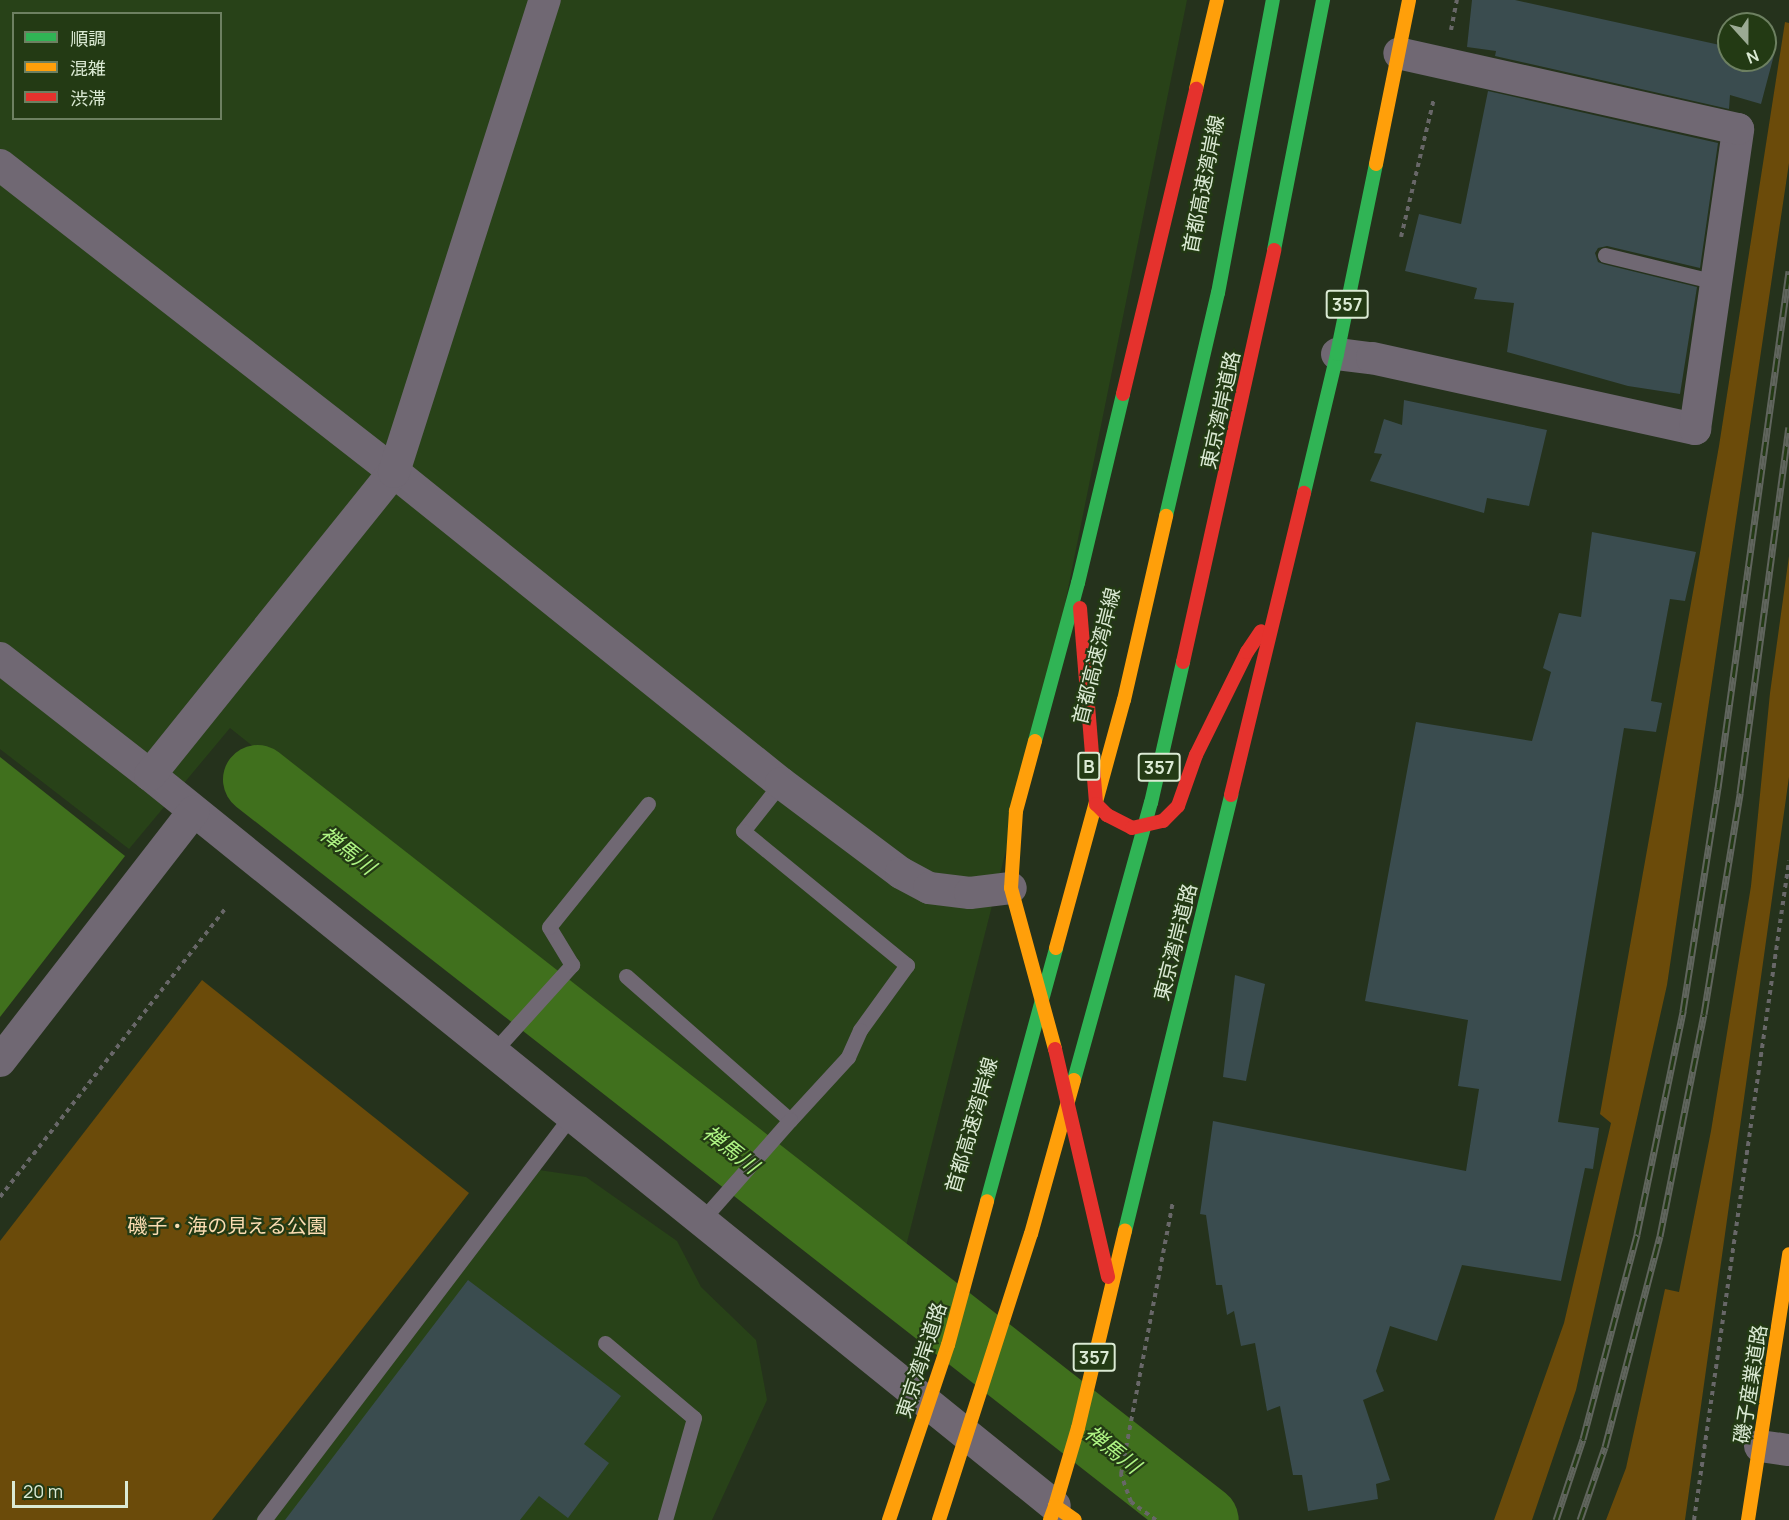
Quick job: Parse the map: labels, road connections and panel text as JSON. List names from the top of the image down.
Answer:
{
  "streets": {
    "main road": [
      "首都高速湾岸線",
      "357",
      "東京湾岸道路",
      "B",
      "磯子産業道路"
    ]
  },
  "water": ["禅馬川"],
  "parks": ["磯子・海の見える公園"],
  "legend": ["順調", "混雑", "渋滞"],
  "scale_bar": "20 m",
  "north": "bottom"
}
